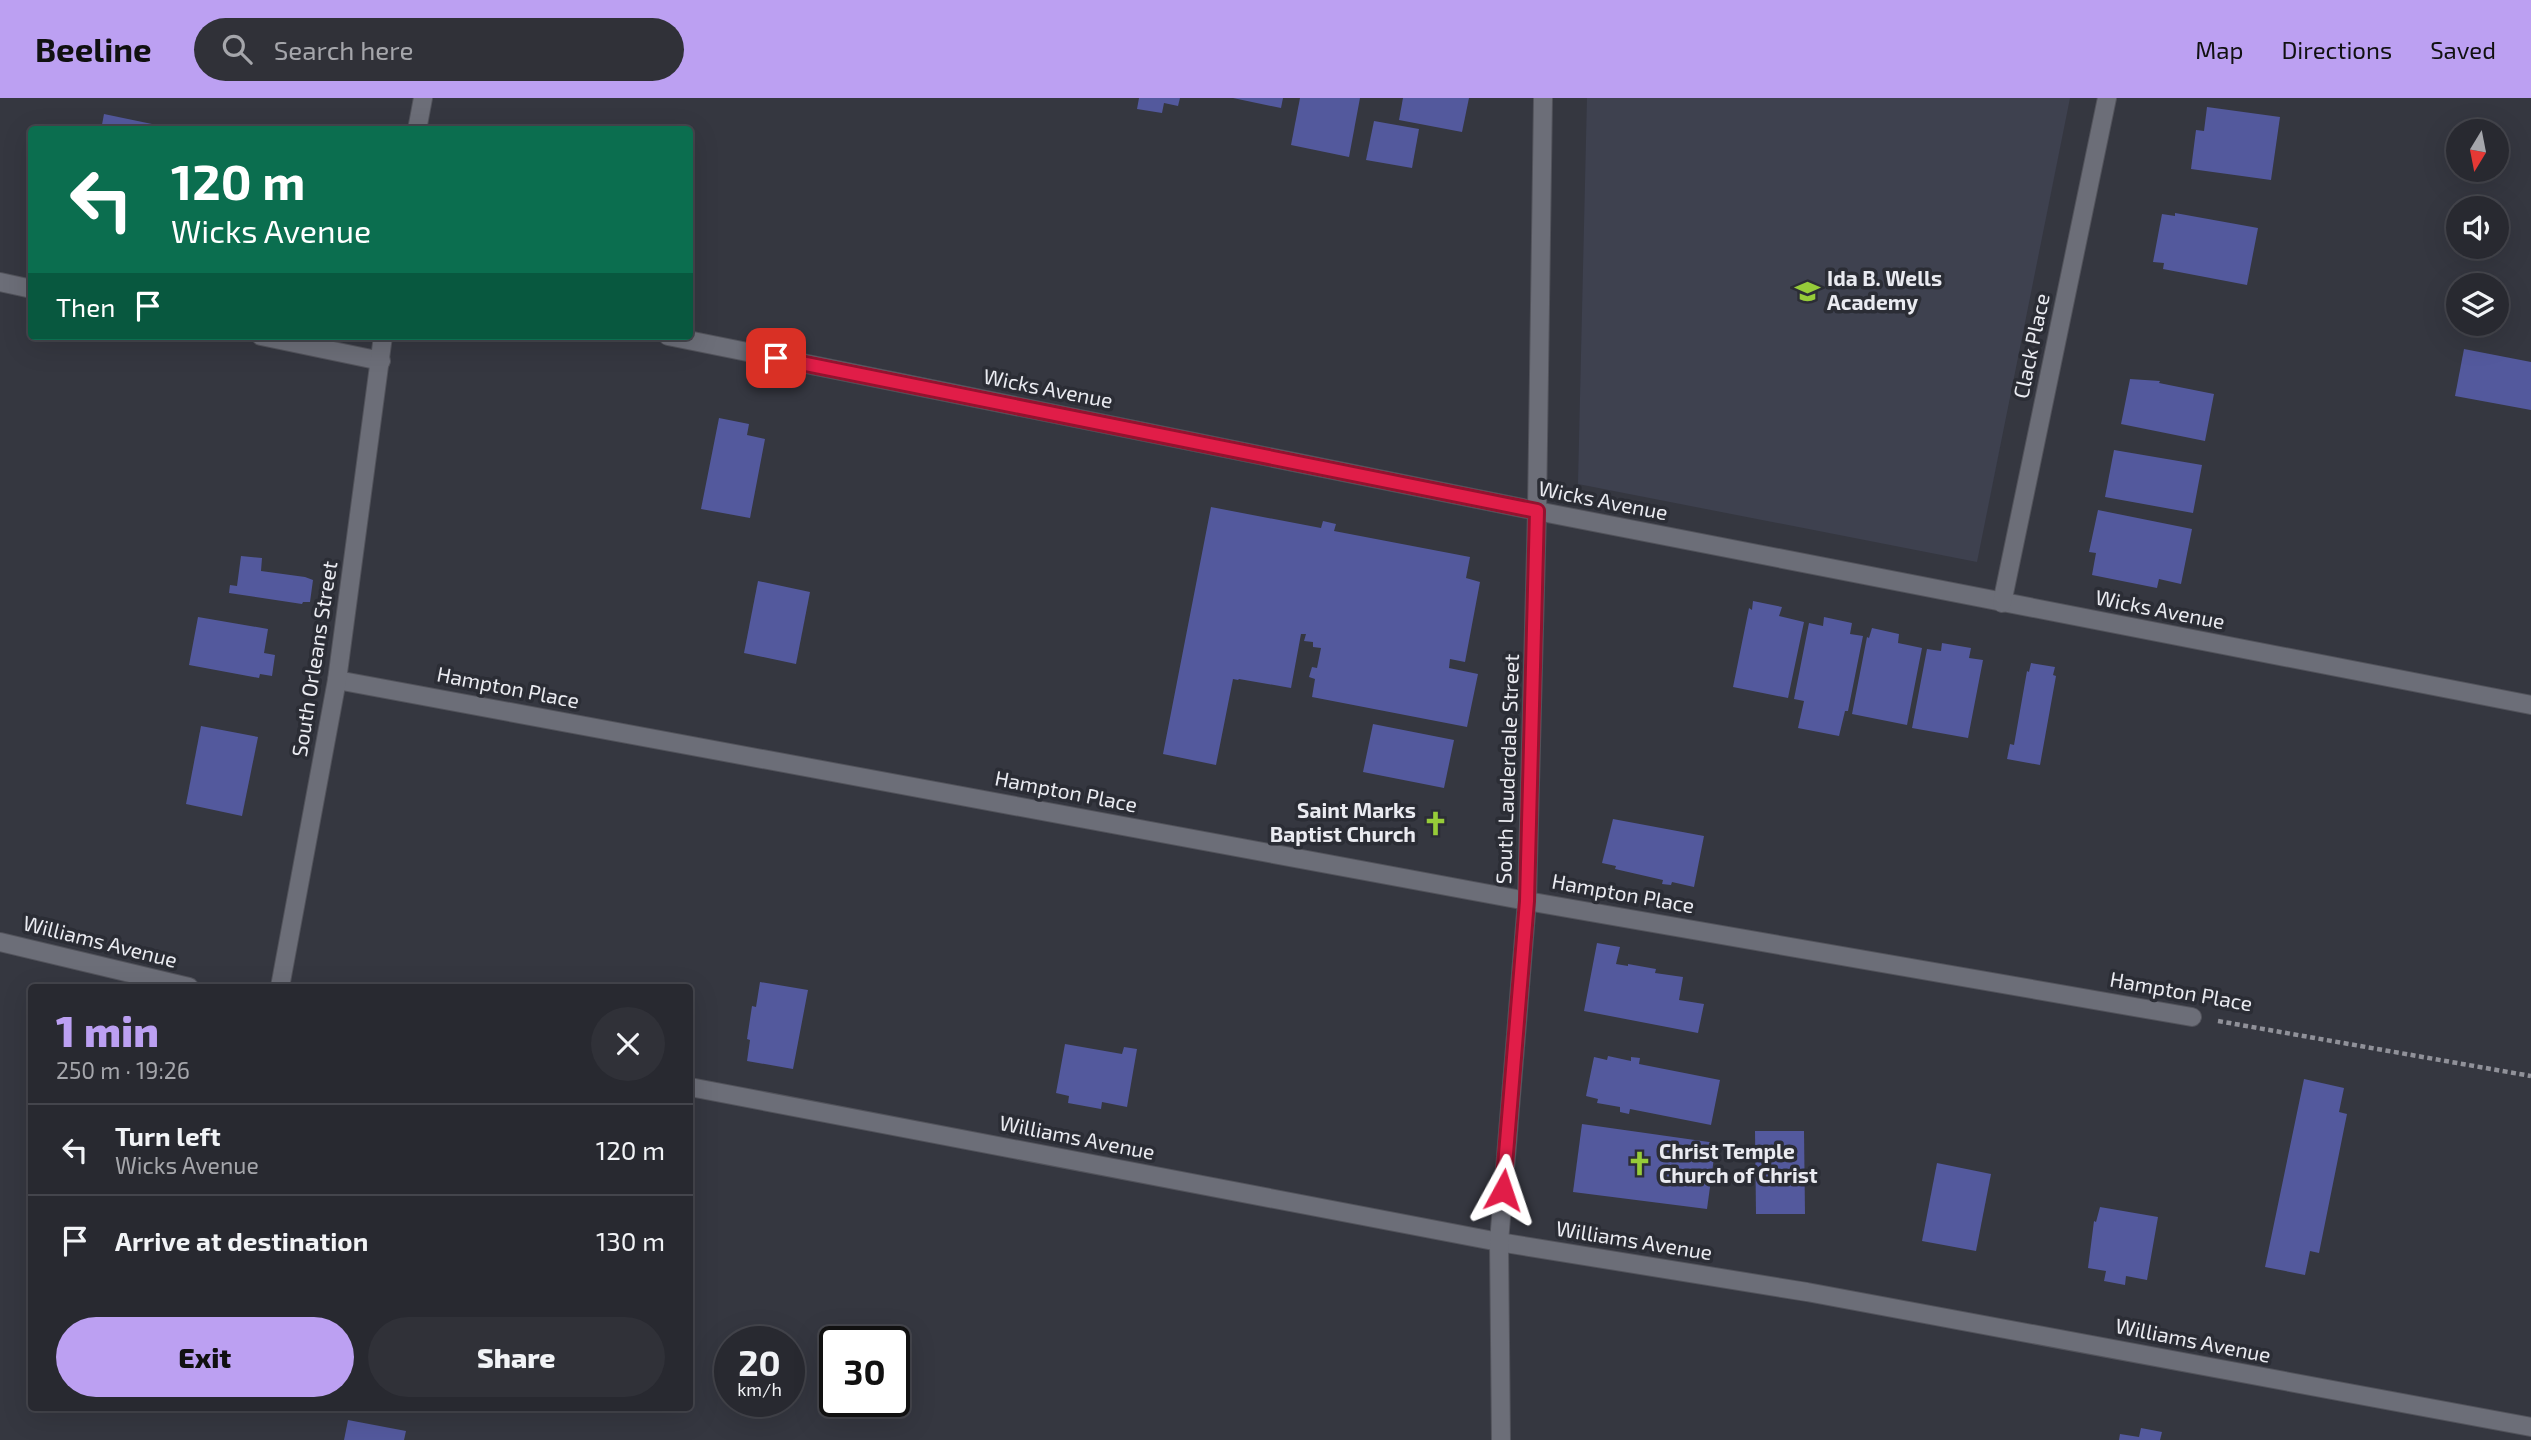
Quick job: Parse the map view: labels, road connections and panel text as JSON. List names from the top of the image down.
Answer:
{
  "streets": {
    "street": [
      "Clack Place",
      "Wicks Avenue",
      "South Orleans Street",
      "Hampton Place",
      "South Lauderdale Street",
      "Williams Avenue"
    ]
  },
  "crossings": [
    ["Clack Place", "Wicks Avenue"],
    ["Wicks Avenue", "South Lauderdale Street"],
    ["South Orleans Street", "Hampton Place"],
    ["Hampton Place", "South Lauderdale Street"],
    ["South Lauderdale Street", "Williams Avenue"]
  ],
  "places": {
    "school or university": ["Ida B. Wells Academy"],
    "church": ["Saint Marks Baptist Church", "Christ Temple Church of Christ"]
  },
  "north": "bottom",
  "page": {
    "header": "Beeline",
    "search": "Search here",
    "nav": ["Map", "Directions", "Saved"],
    "turn": ["120 m", "Wicks Avenue"],
    "then": "Then",
    "heading": ["1 min", "250 m · 19:26"],
    "list": [
      {
        "name": "Turn left",
        "note": "Wicks Avenue",
        "value": "120 m"
      },
      {
        "name": "Arrive at destination",
        "value": "130 m"
      }
    ],
    "buttons": ["Exit", "Share"],
    "speed": "20 km/h",
    "limit": "30"
  }
}
